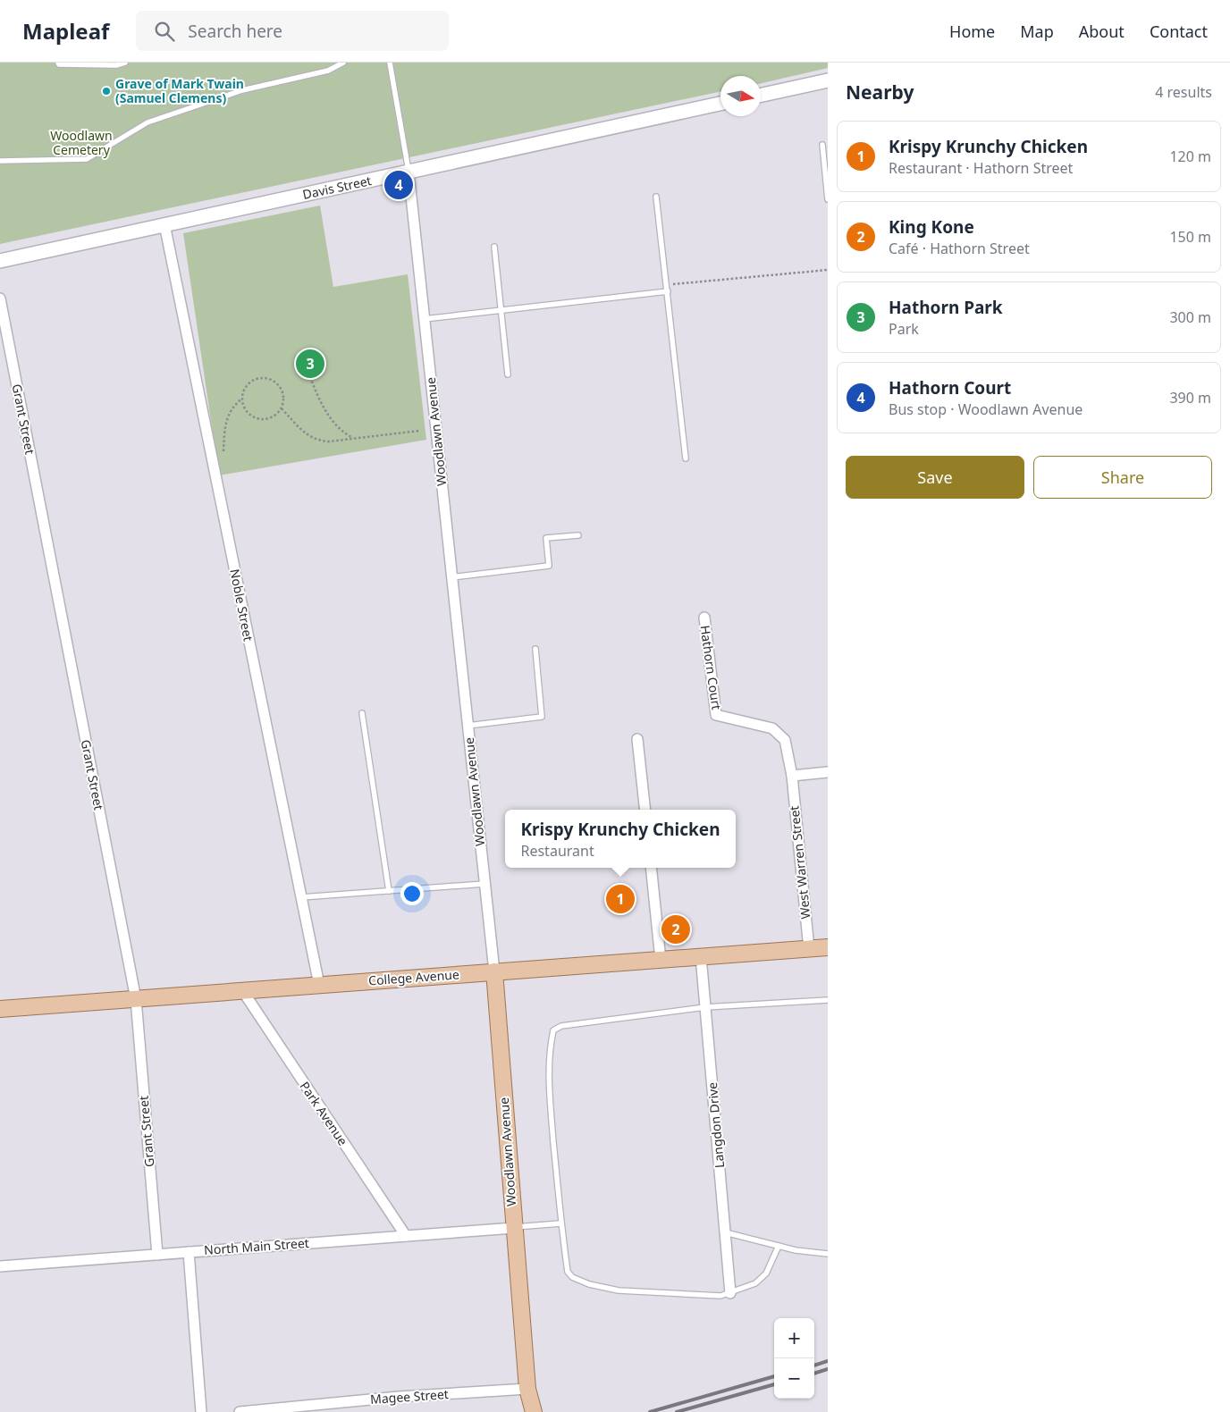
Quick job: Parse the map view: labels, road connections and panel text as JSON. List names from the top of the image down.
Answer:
{
  "streets": {
    "main road": ["Woodlawn Avenue", "College Avenue"],
    "street": [
      "Davis Street",
      "Grant Street",
      "Noble Street",
      "Hathorn Court",
      "West Warren Street",
      "Park Avenue",
      "Langdon Drive",
      "North Main Street",
      "Magee Street"
    ]
  },
  "crossings": [
    ["Davis Street", "Woodlawn Avenue"],
    ["Davis Street", "Noble Street"],
    ["Grant Street", "College Avenue"],
    ["Grant Street", "North Main Street"],
    ["Woodlawn Avenue", "College Avenue"],
    ["Woodlawn Avenue", "North Main Street"],
    ["Woodlawn Avenue", "Magee Street"],
    ["Noble Street", "College Avenue"],
    ["Hathorn Court", "West Warren Street"],
    ["West Warren Street", "College Avenue"],
    ["College Avenue", "Park Avenue"],
    ["College Avenue", "Langdon Drive"],
    ["Park Avenue", "North Main Street"]
  ],
  "parks": ["Woodlawn Cemetery"],
  "places": ["Grave of Mark Twain (Samuel Clemens)"],
  "north": "right",
  "page": {
    "header": "Mapleaf",
    "search": "Search here",
    "nav": [
      "Home",
      "Map",
      "About",
      "Contact"
    ],
    "heading": ["Nearby", "4 results"],
    "list": [
      {
        "mark": "1",
        "name": "Krispy Krunchy Chicken",
        "note": "Restaurant · Hathorn Street",
        "value": "120 m"
      },
      {
        "mark": "2",
        "name": "King Kone",
        "note": "Café · Hathorn Street",
        "value": "150 m"
      },
      {
        "mark": "3",
        "name": "Hathorn Park",
        "note": "Park",
        "value": "300 m"
      },
      {
        "mark": "4",
        "name": "Hathorn Court",
        "note": "Bus stop · Woodlawn Avenue",
        "value": "390 m"
      }
    ],
    "pins": [
      "4",
      "3",
      "1",
      "2"
    ],
    "buttons": ["Save", "Share"],
    "popup": ["Krispy Krunchy Chicken", "Restaurant"],
    "map_buttons": ["+", "−"]
  }
}
